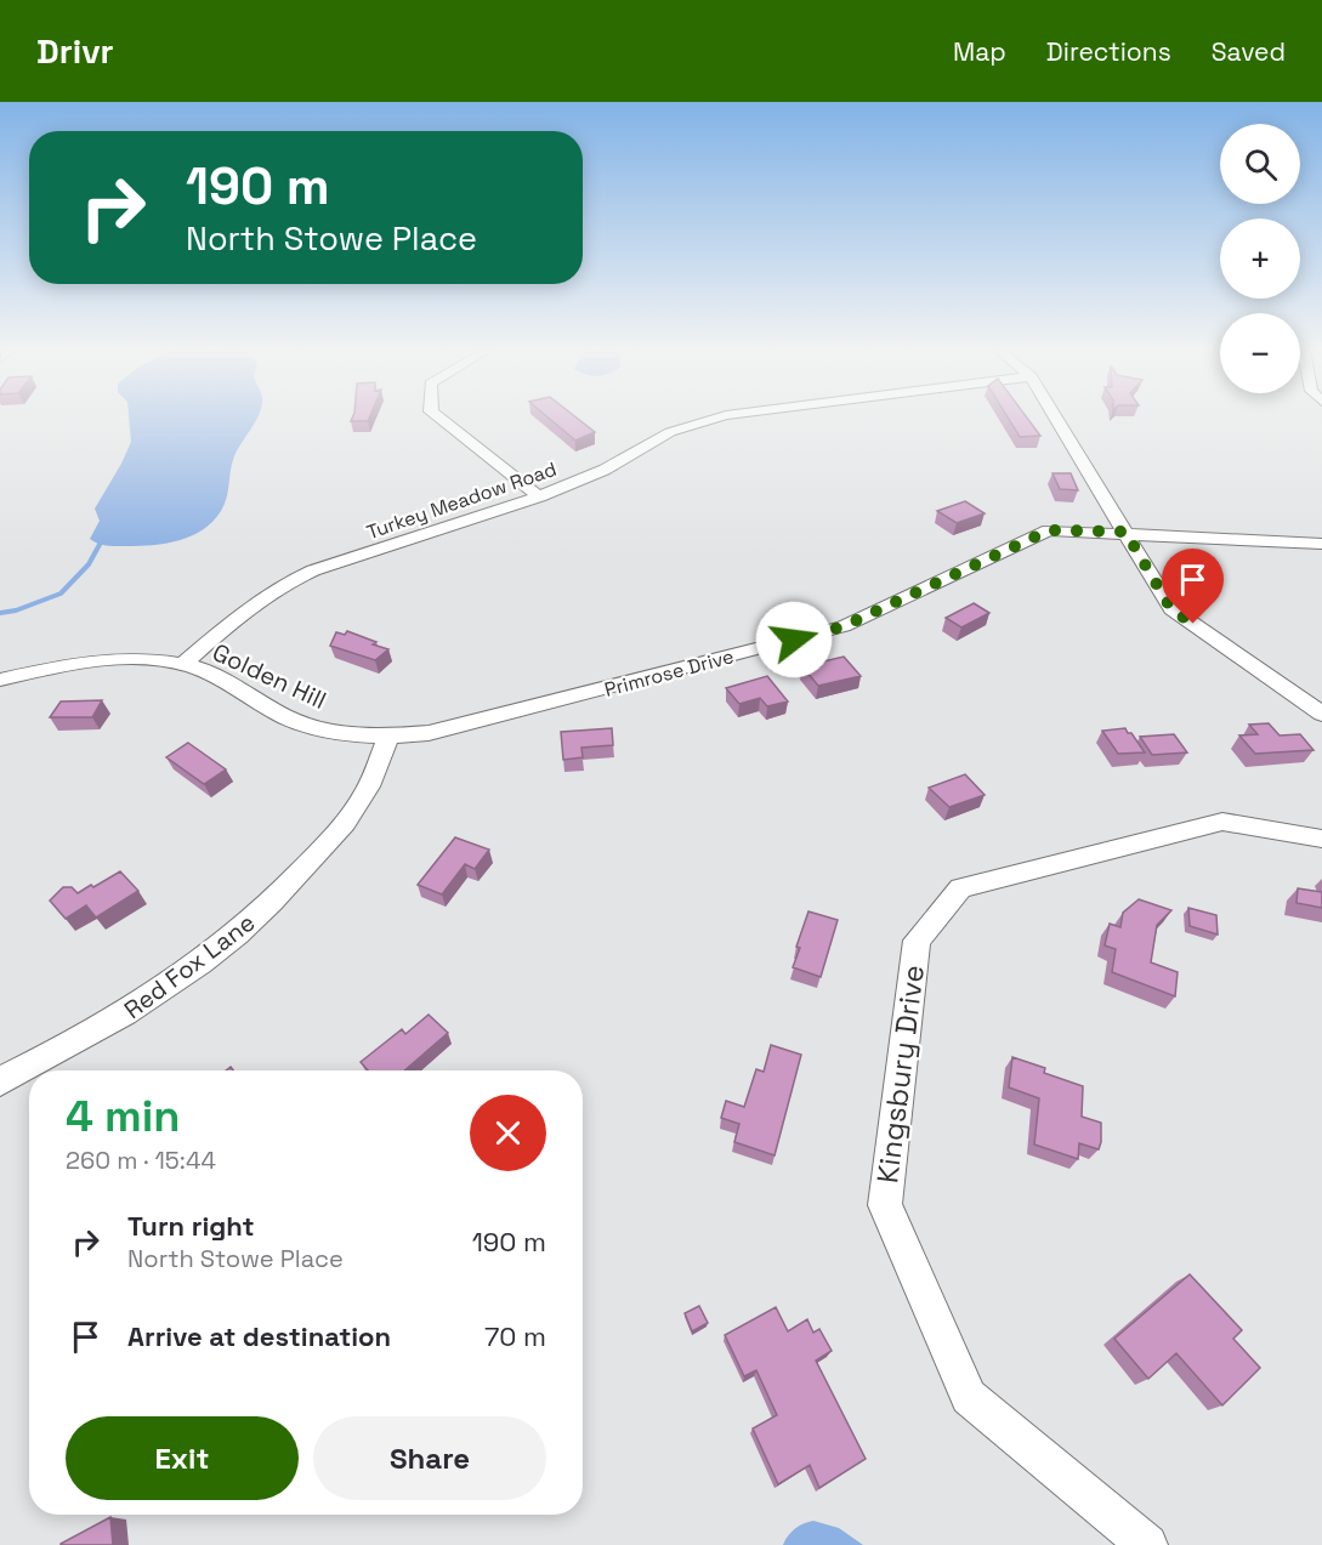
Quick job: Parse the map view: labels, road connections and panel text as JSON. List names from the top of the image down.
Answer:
{
  "streets": {
    "street": [
      "Turkey Meadow Road",
      "Primrose Drive",
      "Golden Hill",
      "Red Fox Lane",
      "Kingsbury Drive"
    ]
  },
  "crossings": [
    ["Turkey Meadow Road", "Golden Hill"],
    ["Primrose Drive", "Golden Hill"],
    ["Primrose Drive", "Red Fox Lane"],
    ["Golden Hill", "Red Fox Lane"]
  ],
  "page": {
    "header": "Drivr",
    "nav": ["Map", "Directions", "Saved"],
    "map_buttons": ["+", "−"],
    "turn": ["190 m", "North Stowe Place"],
    "heading": ["4 min", "260 m · 15:44"],
    "list": [
      {
        "name": "Turn right",
        "note": "North Stowe Place",
        "value": "190 m"
      },
      {
        "name": "Arrive at destination",
        "value": "70 m"
      }
    ],
    "buttons": ["Exit", "Share"]
  }
}
